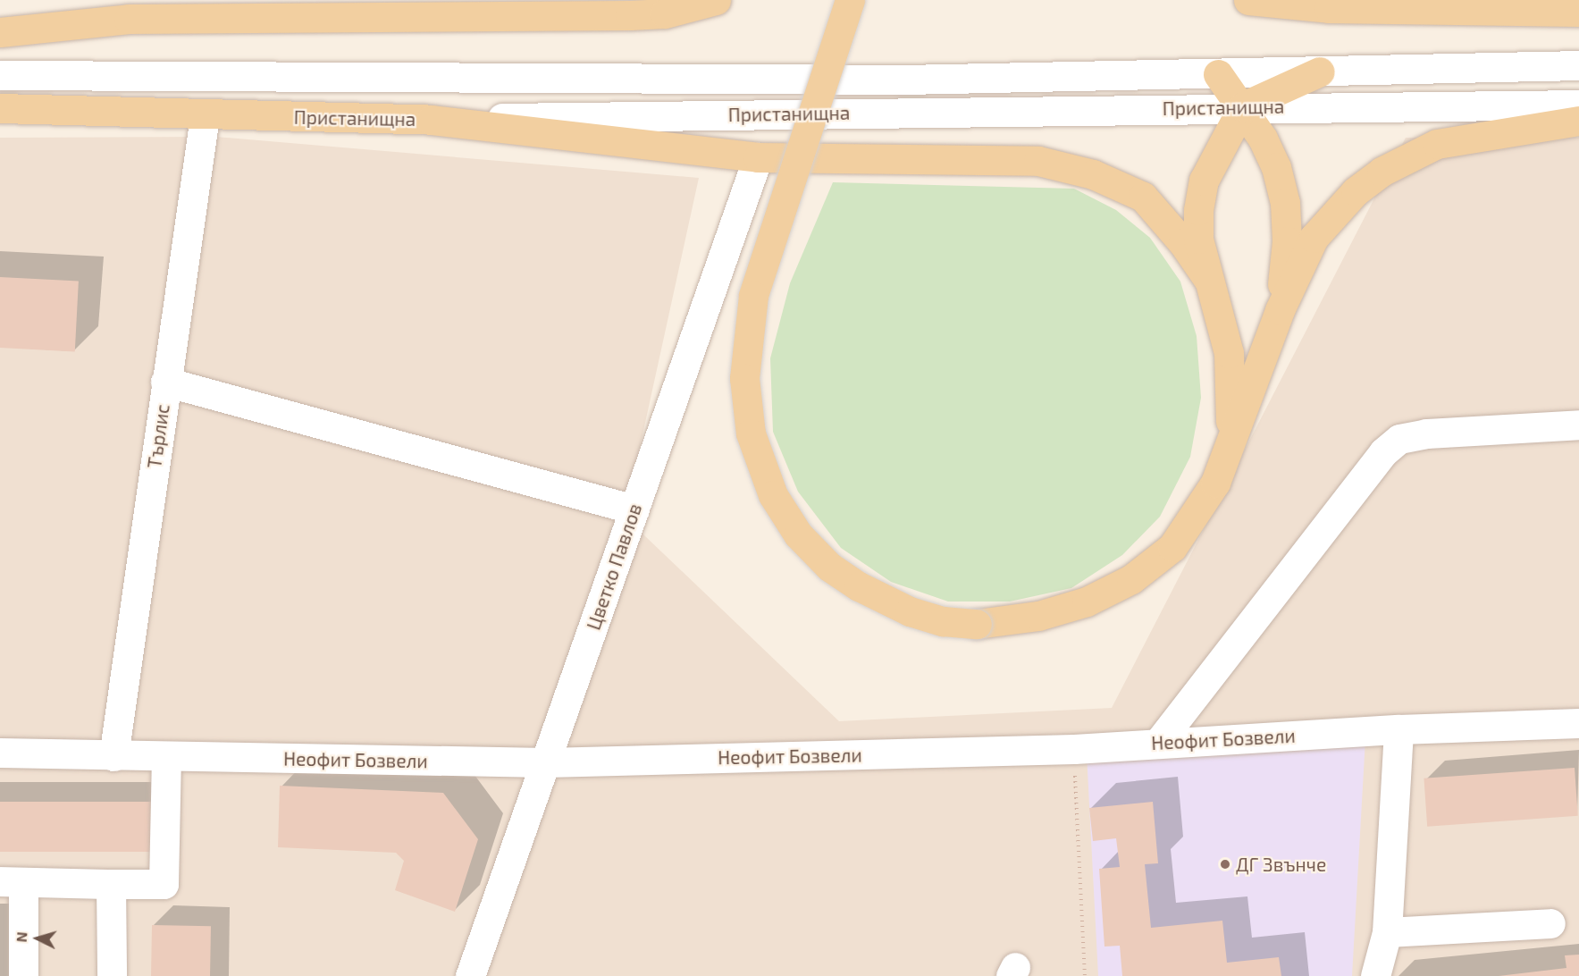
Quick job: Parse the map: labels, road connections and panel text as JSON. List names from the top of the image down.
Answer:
{
  "streets": {
    "main road": ["Пристанищна"],
    "street": ["Търлис", "Цветко Павлов", "Неофит Бозвели"]
  },
  "crossings": [
    ["Пристанищна", "Търлис"],
    ["Търлис", "Неофит Бозвели"],
    ["Цветко Павлов", "Неофит Бозвели"]
  ],
  "places": ["ДГ Звънче"],
  "north": "left"
}
